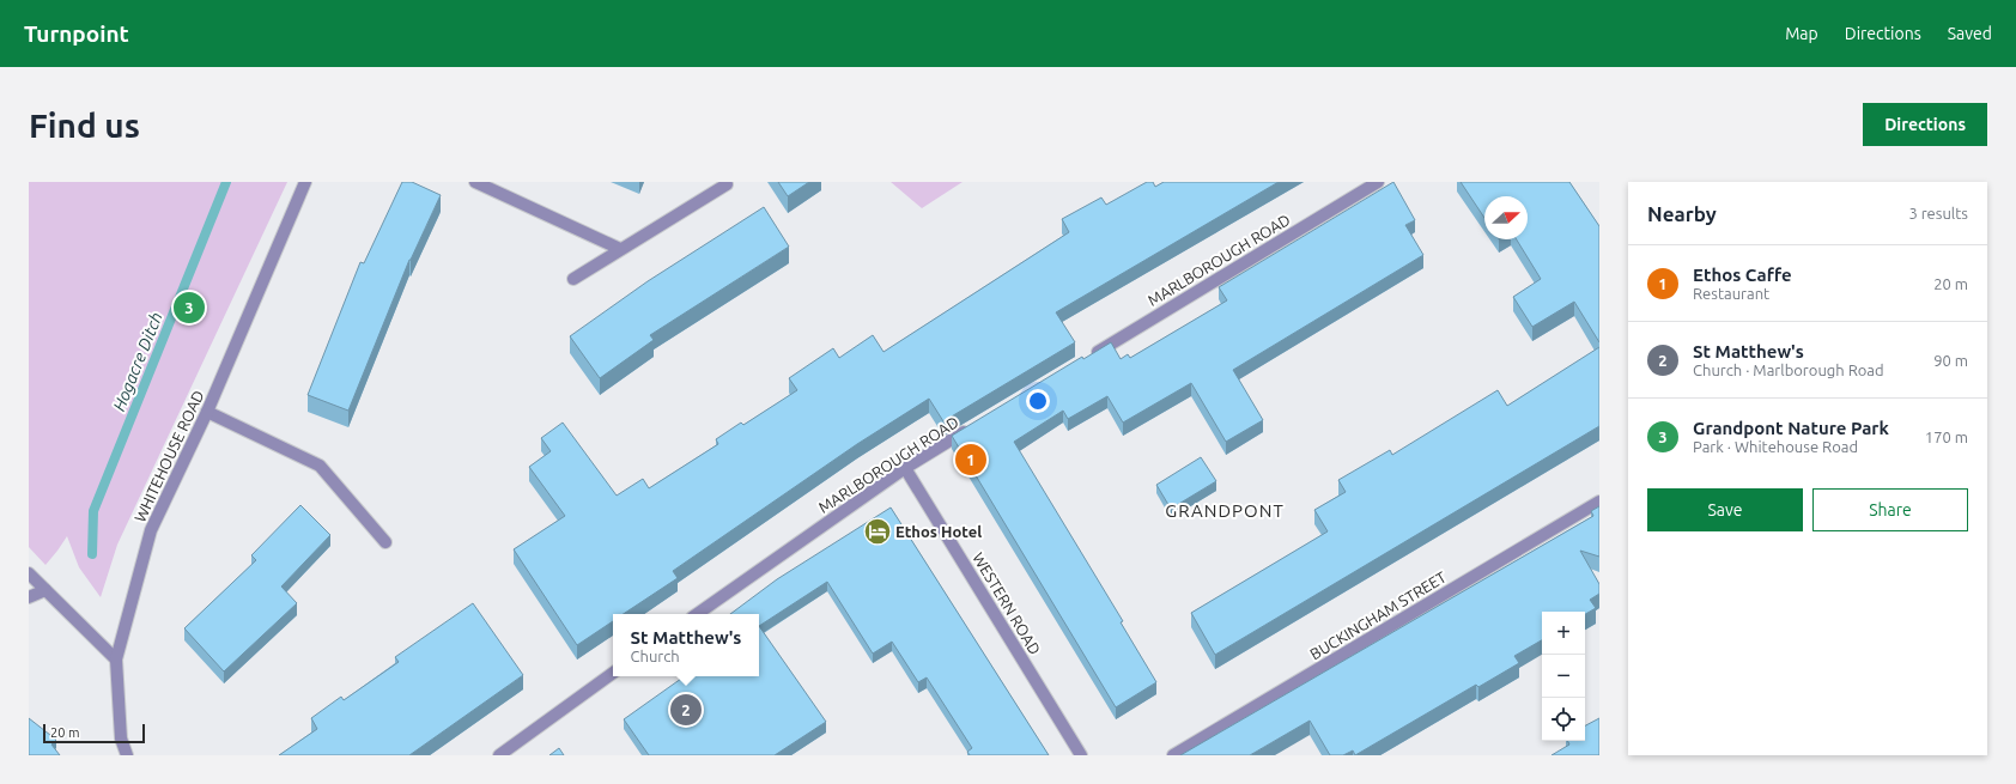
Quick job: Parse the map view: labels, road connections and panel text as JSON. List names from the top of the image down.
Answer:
{
  "streets": {
    "street": [
      "MARLBOROUGH ROAD",
      "WHITEHOUSE ROAD",
      "WESTERN ROAD",
      "BUCKINGHAM STREET"
    ]
  },
  "crossings": [
    ["MARLBOROUGH ROAD", "WESTERN ROAD"]
  ],
  "districts": ["GRANDPONT"],
  "water": ["Hogacre Ditch"],
  "places": {
    "hotel": ["Ethos Hotel"]
  },
  "scale_bar": "20 m",
  "north": "right",
  "page": {
    "header": "Turnpoint",
    "nav": ["Map", "Directions", "Saved"],
    "buttons": [
      "Directions",
      ["Save", "Share"]
    ],
    "title": "Find us",
    "heading": ["Nearby", "3 results"],
    "list": [
      {
        "mark": "1",
        "name": "Ethos Caffe",
        "note": "Restaurant",
        "value": "20 m"
      },
      {
        "mark": "2",
        "name": "St Matthew's",
        "note": "Church · Marlborough Road",
        "value": "90 m"
      },
      {
        "mark": "3",
        "name": "Grandpont Nature Park",
        "note": "Park · Whitehouse Road",
        "value": "170 m"
      }
    ],
    "pins": ["3", "1", "2"],
    "map_buttons": ["+", "−"],
    "popup": ["St Matthew's", "Church"],
    "scale": "20 m"
  }
}
